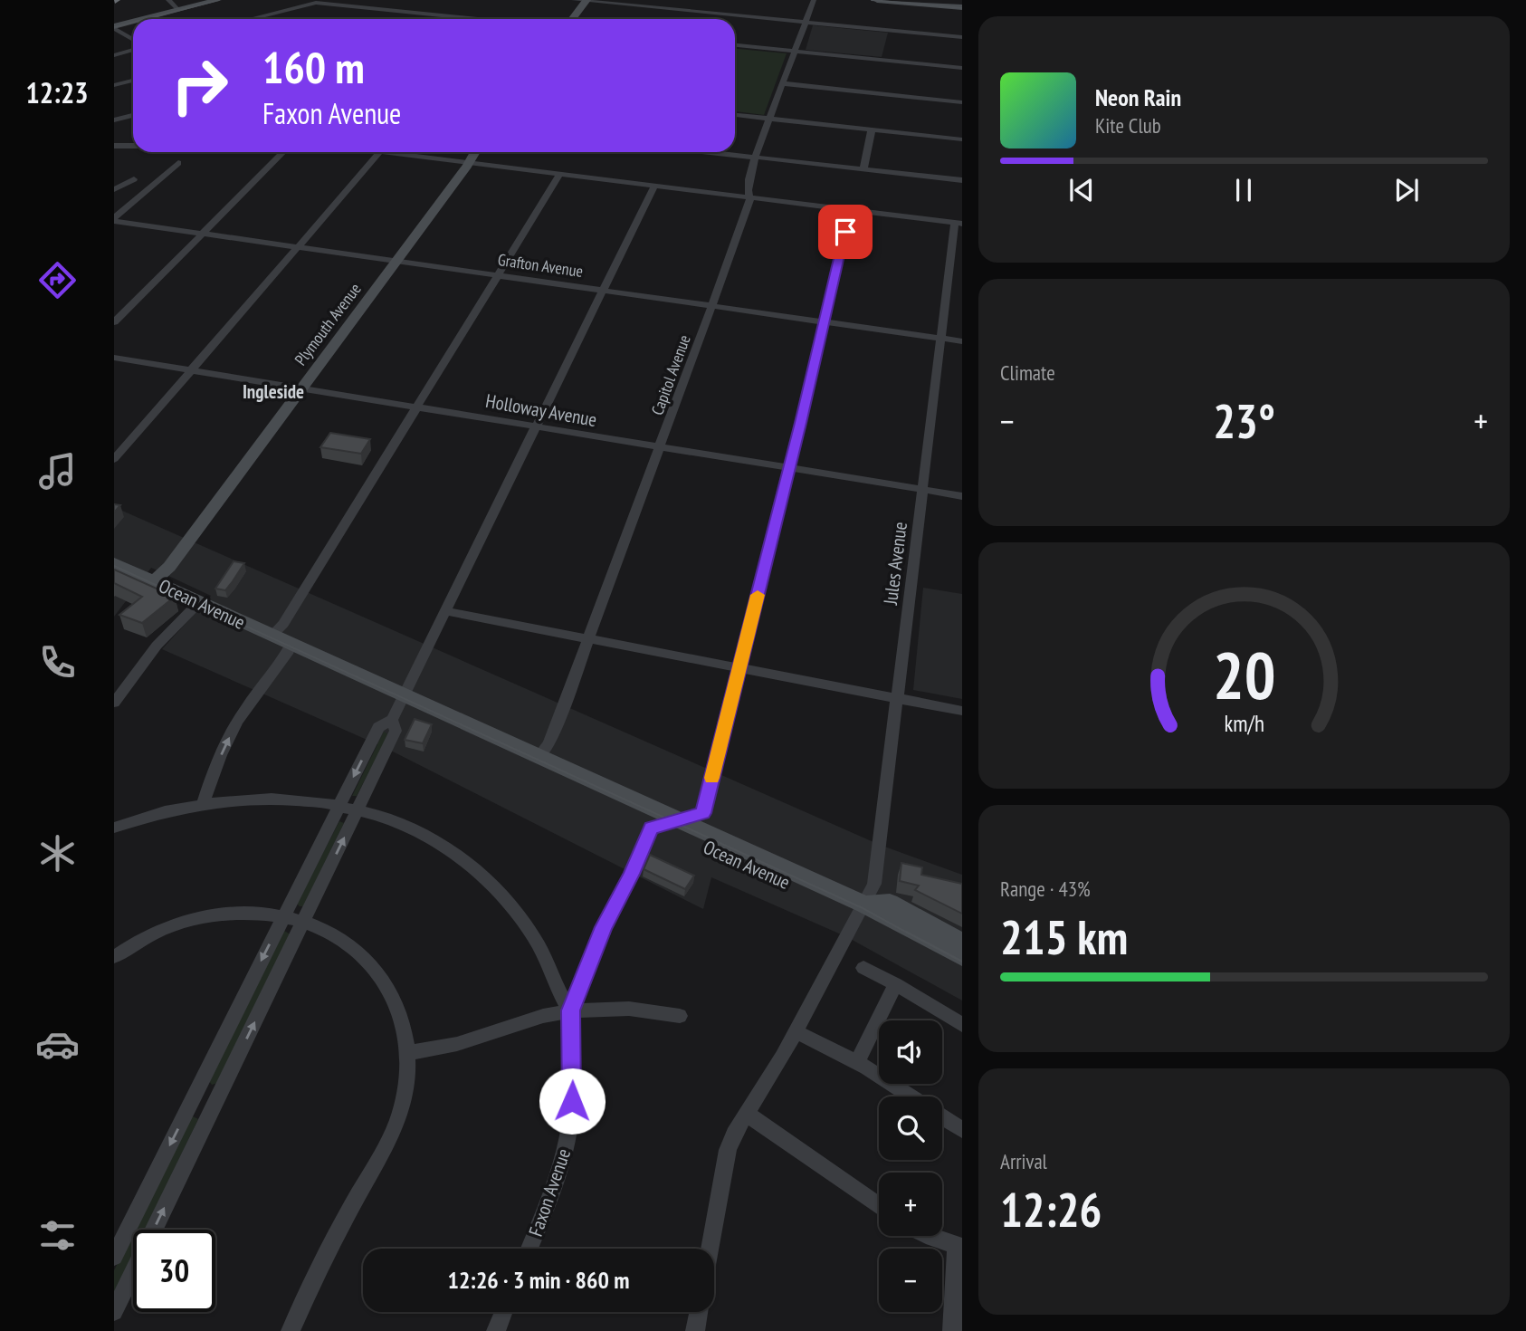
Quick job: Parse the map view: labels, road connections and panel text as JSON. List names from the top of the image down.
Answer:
{
  "streets": {
    "main road": ["Plymouth Avenue", "Ocean Avenue"],
    "street": [
      "Grafton Avenue",
      "Capitol Avenue",
      "Holloway Avenue",
      "Jules Avenue",
      "Faxon Avenue"
    ]
  },
  "crossings": [
    ["Grafton Avenue", "Plymouth Avenue"],
    ["Grafton Avenue", "Capitol Avenue"],
    ["Grafton Avenue", "Jules Avenue"],
    ["Grafton Avenue", "Faxon Avenue"],
    ["Plymouth Avenue", "Holloway Avenue"],
    ["Plymouth Avenue", "Ocean Avenue"],
    ["Capitol Avenue", "Holloway Avenue"],
    ["Capitol Avenue", "Ocean Avenue"],
    ["Holloway Avenue", "Jules Avenue"],
    ["Holloway Avenue", "Faxon Avenue"],
    ["Jules Avenue", "Ocean Avenue"],
    ["Ocean Avenue", "Faxon Avenue"]
  ],
  "districts": ["Ingleside"],
  "page": {
    "tabs": "12:23",
    "turn": ["160 m", "Faxon Avenue"],
    "song": ["Neon Rain", "Kite Club"],
    "tile": [
      "Climate",
      ["Range · 43%", "215 km"],
      ["Arrival", "12:26"]
    ],
    "heat": ["−", "23°", "+"],
    "map_buttons": ["+", "−"],
    "limit": "30",
    "trip": "12:26 · 3 min · 860 m",
    "gauge": ["20", "km/h"]
  }
}
